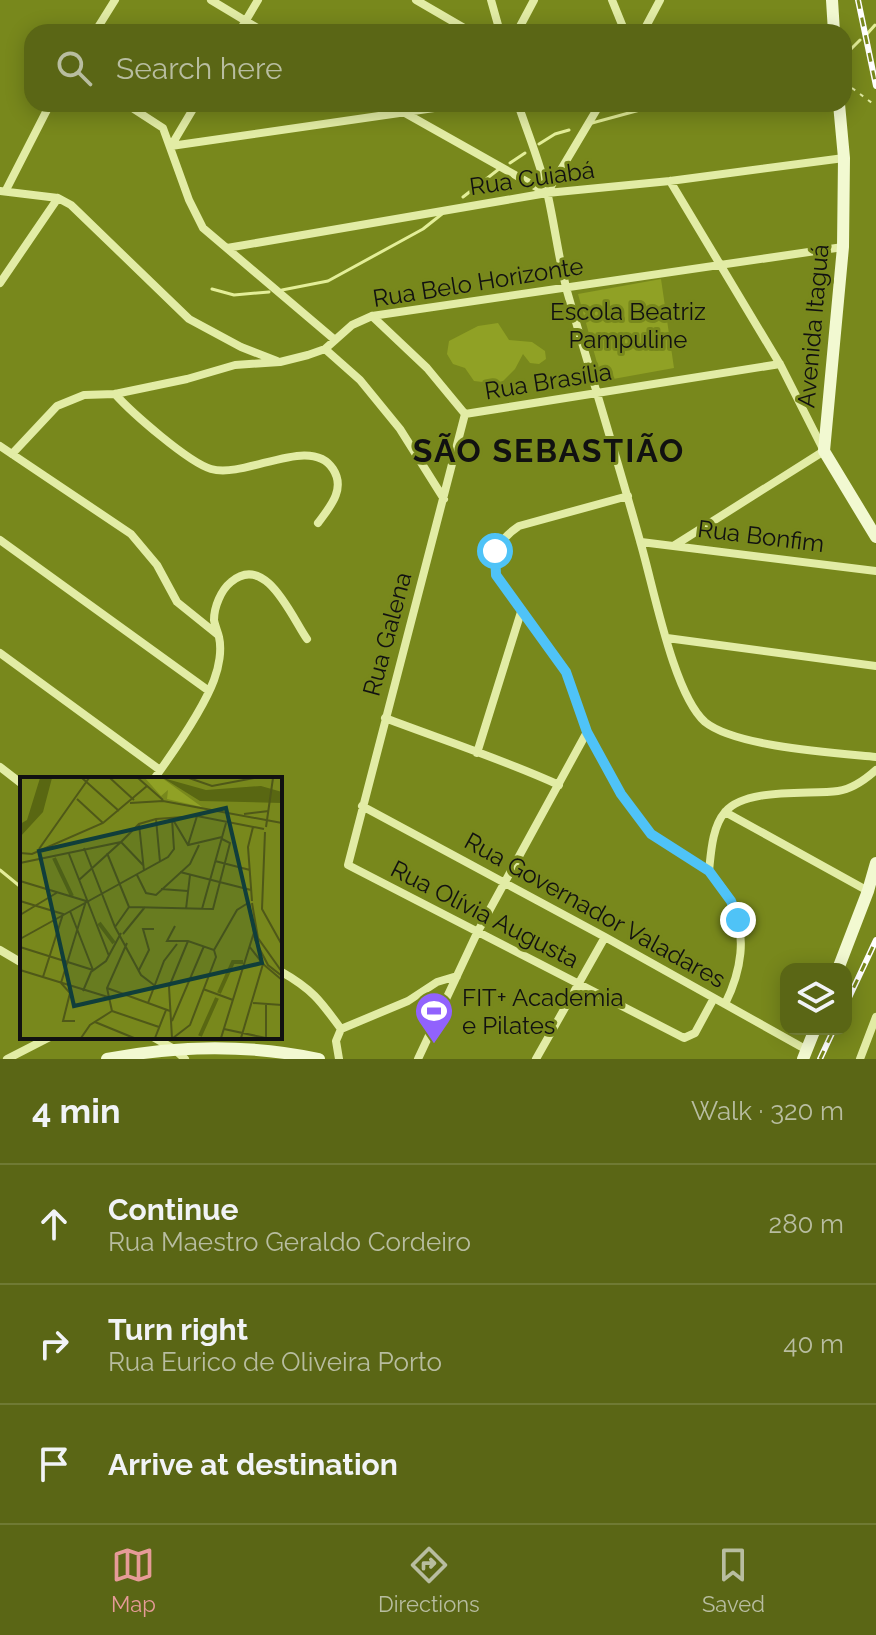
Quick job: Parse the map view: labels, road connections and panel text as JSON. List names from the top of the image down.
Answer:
{
  "streets": {
    "main road": ["Avenida Itaguá"],
    "street": [
      "Rua Cuiabá",
      "Rua Belo Horizonte",
      "Rua Brasília",
      "Rua Bonfim",
      "Rua Galena",
      "Rua Governador Valadares",
      "Rua Olívia Augusta"
    ]
  },
  "crossings": [
    ["Rua Cuiabá", "Avenida Itaguá"],
    ["Rua Belo Horizonte", "Avenida Itaguá"],
    ["Rua Brasília", "Rua Galena"],
    ["Rua Galena", "Rua Governador Valadares"],
    ["Rua Galena", "Rua Olívia Augusta"],
    ["Rua Governador Valadares", "Rua Olívia Augusta"]
  ],
  "districts": ["SÃO SEBASTIÃO"],
  "parks": ["Escola Beatriz Pampuline"],
  "places": {
    "sports": ["FIT+ Academia e Pilates"]
  },
  "page": {
    "search": "Search here",
    "heading": ["4 min", "Walk · 320 m"],
    "list": [
      ["Continue", "Rua Maestro Geraldo Cordeiro", "280 m"],
      ["Turn right", "Rua Eurico de Oliveira Porto", "40 m"],
      "Arrive at destination"
    ],
    "nav": ["Map", "Directions", "Saved"]
  }
}
